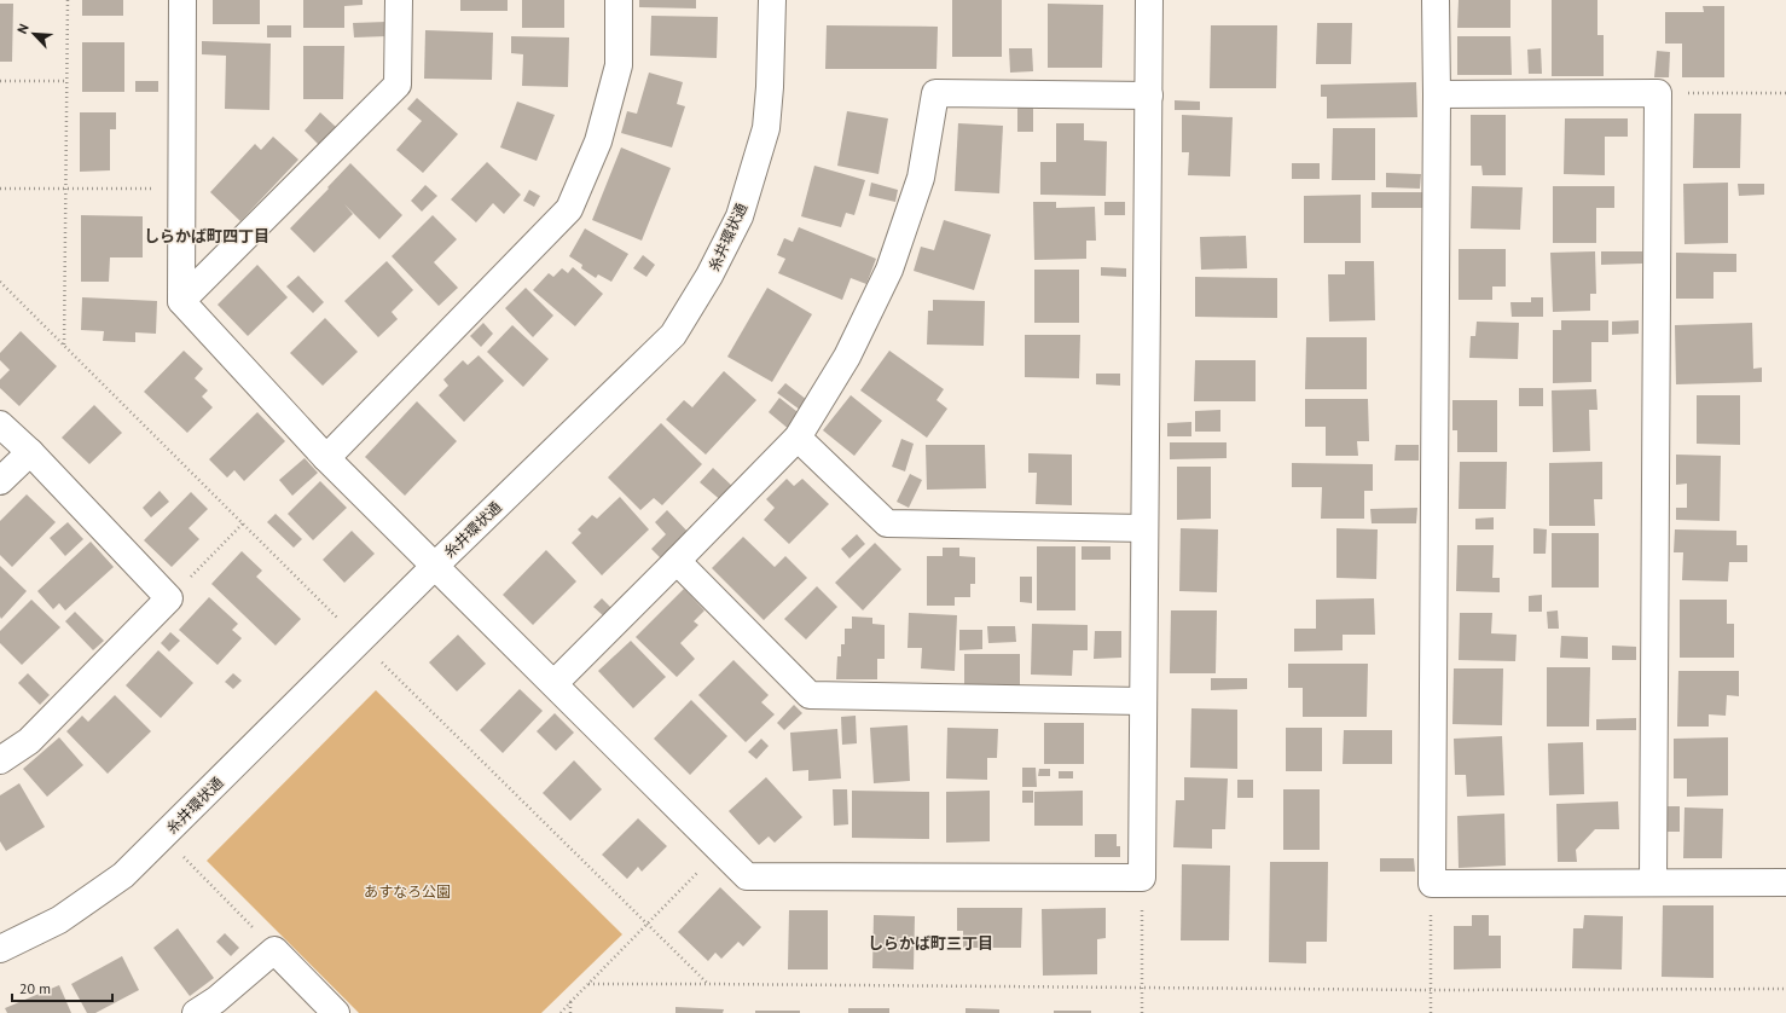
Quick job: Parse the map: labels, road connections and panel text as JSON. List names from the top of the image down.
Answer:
{
  "streets": {
    "street": ["糸井環状通"]
  },
  "districts": ["しらかば町四丁目", "しらかば町三丁目"],
  "parks": ["あすなろ公園"],
  "scale_bar": "20 m",
  "north": "top left"
}
